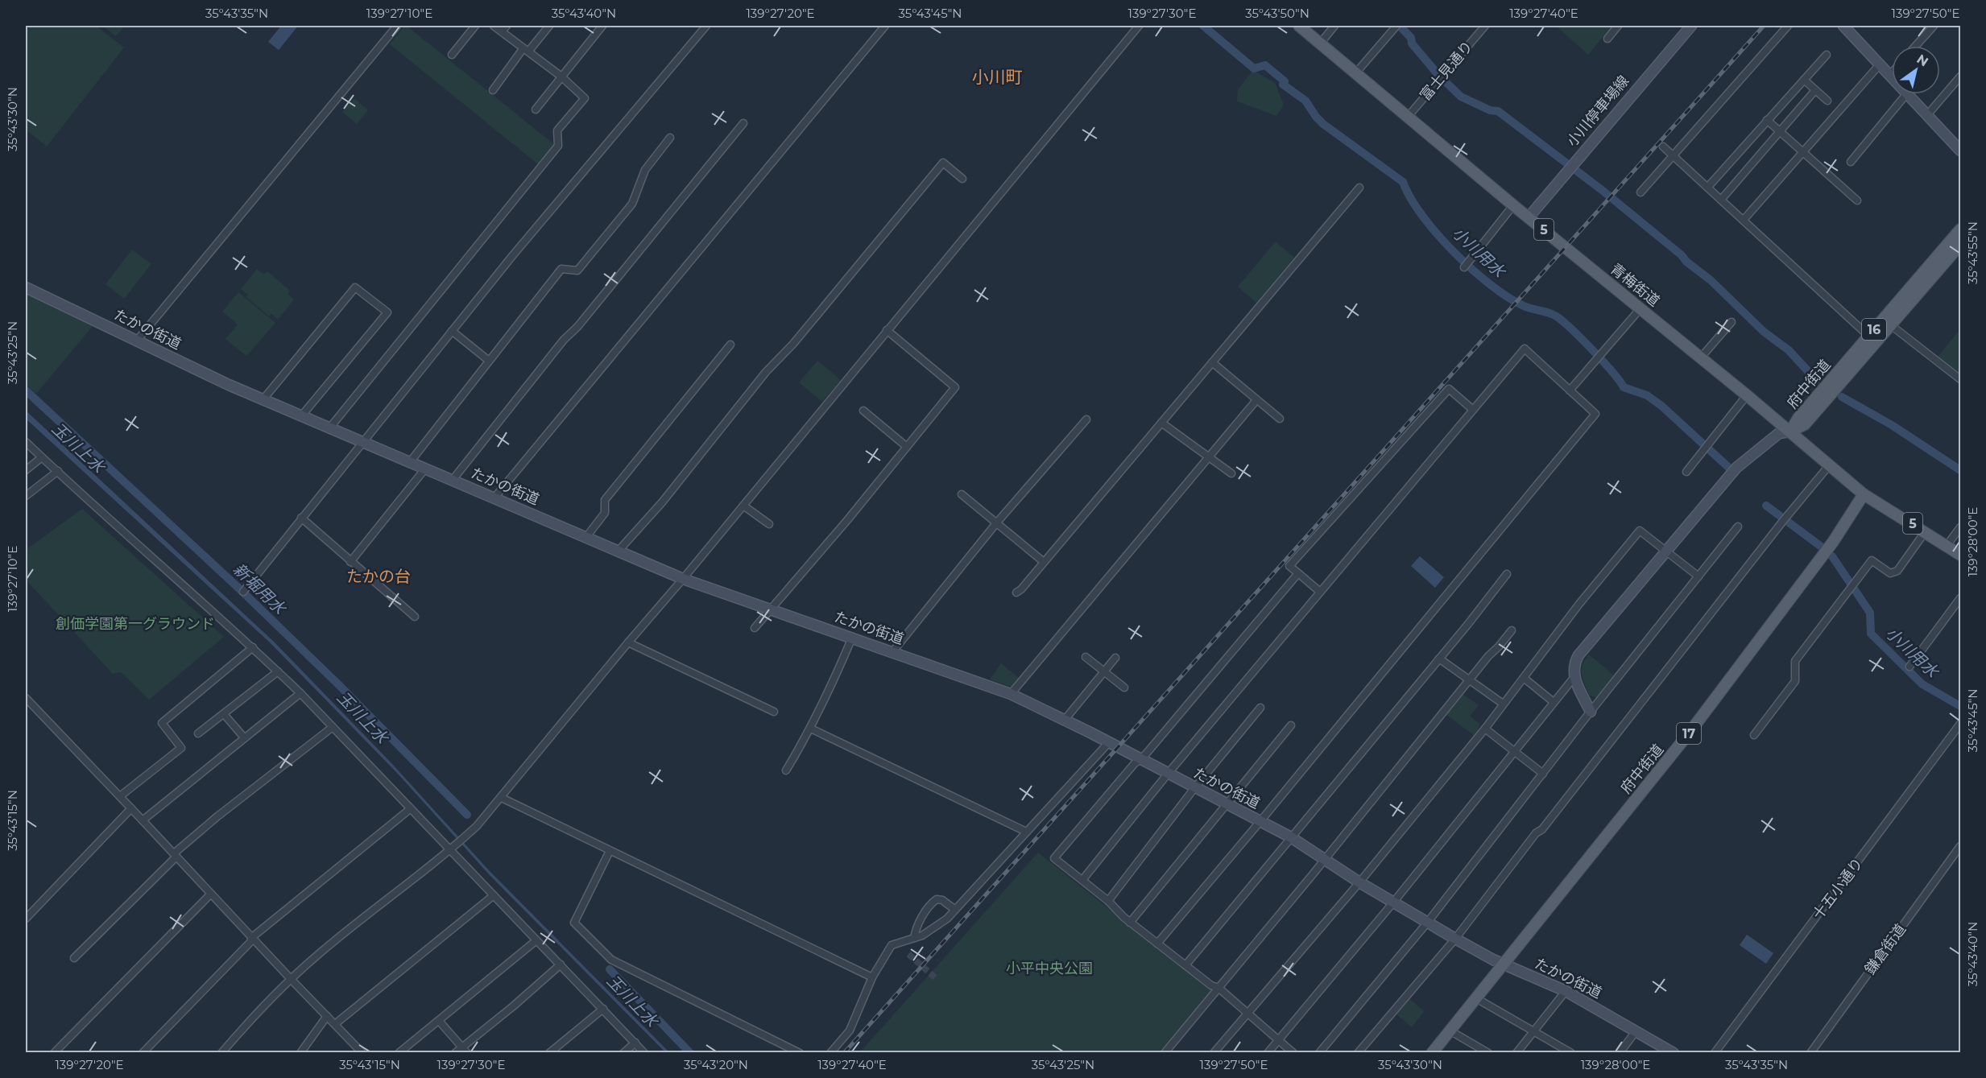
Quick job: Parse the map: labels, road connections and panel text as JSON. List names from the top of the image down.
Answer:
{
  "streets": {
    "main road": [
      "5",
      "青梅街道",
      "16",
      "府中街道",
      "17"
    ],
    "street": [
      "富士見通り",
      "小川停車場線",
      "たかの街道",
      "十五小通り",
      "鎌倉街道"
    ]
  },
  "crossings": [
    ["富士見通り", "青梅街道"],
    ["小川停車場線", "青梅街道"],
    ["青梅街道", "府中街道"],
    ["たかの街道", "府中街道"]
  ],
  "districts": ["小川町", "たかの台"],
  "water": ["小川用水", "玉川上水", "新堀用水"],
  "parks": ["創価学園第一グラウンド", "小平中央公園"],
  "north": "top right",
  "coordinates": [
    "35°43'35\"N",
    "139°27'10\"E",
    "35°43'40\"N",
    "139°27'20\"E",
    "35°43'45\"N",
    "139°27'30\"E",
    "35°43'50\"N",
    "139°27'40\"E",
    "139°27'50\"E",
    "35°43'30\"N",
    "35°43'55\"N",
    "35°43'25\"N",
    "139°28'00\"E",
    "35°43'15\"N",
    "35°43'20\"N"
  ]
}
